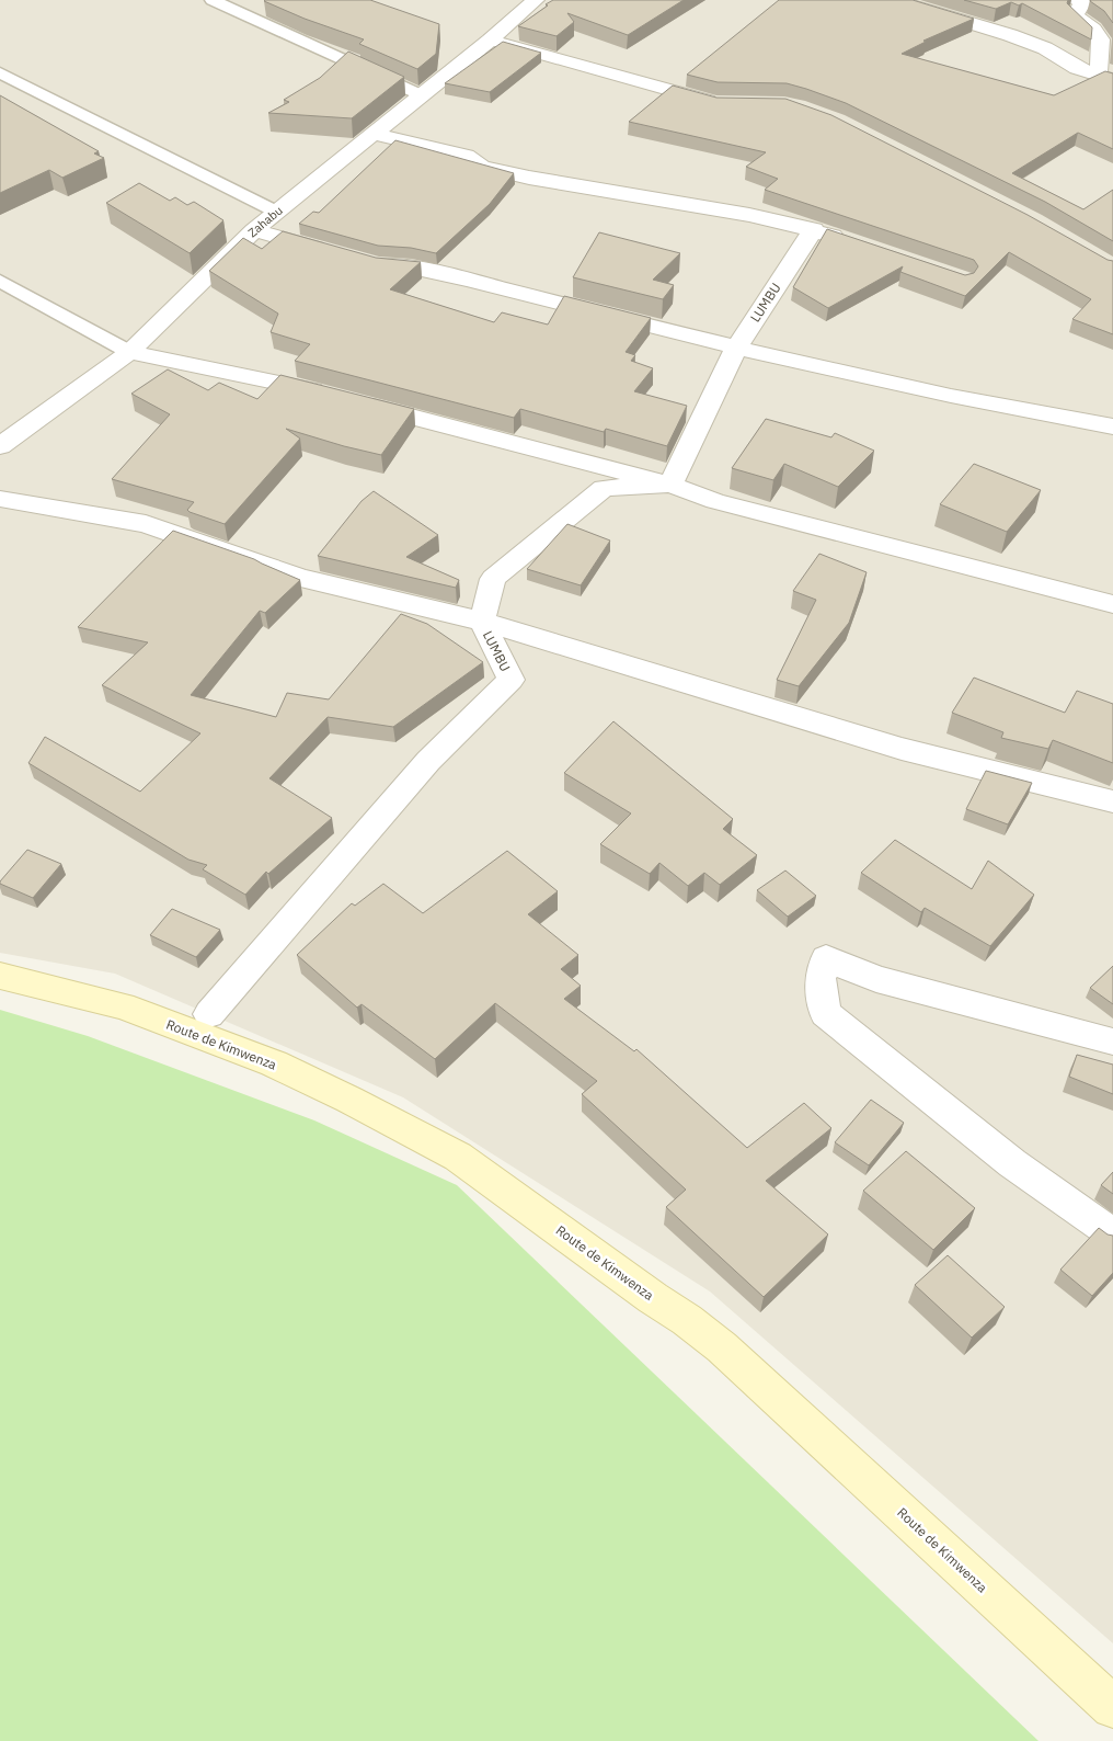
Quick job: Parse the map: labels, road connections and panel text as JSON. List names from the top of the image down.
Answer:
{
  "streets": {
    "street": ["Zahabu", "LUMBU", "Route de Kimwenza"]
  }
}
